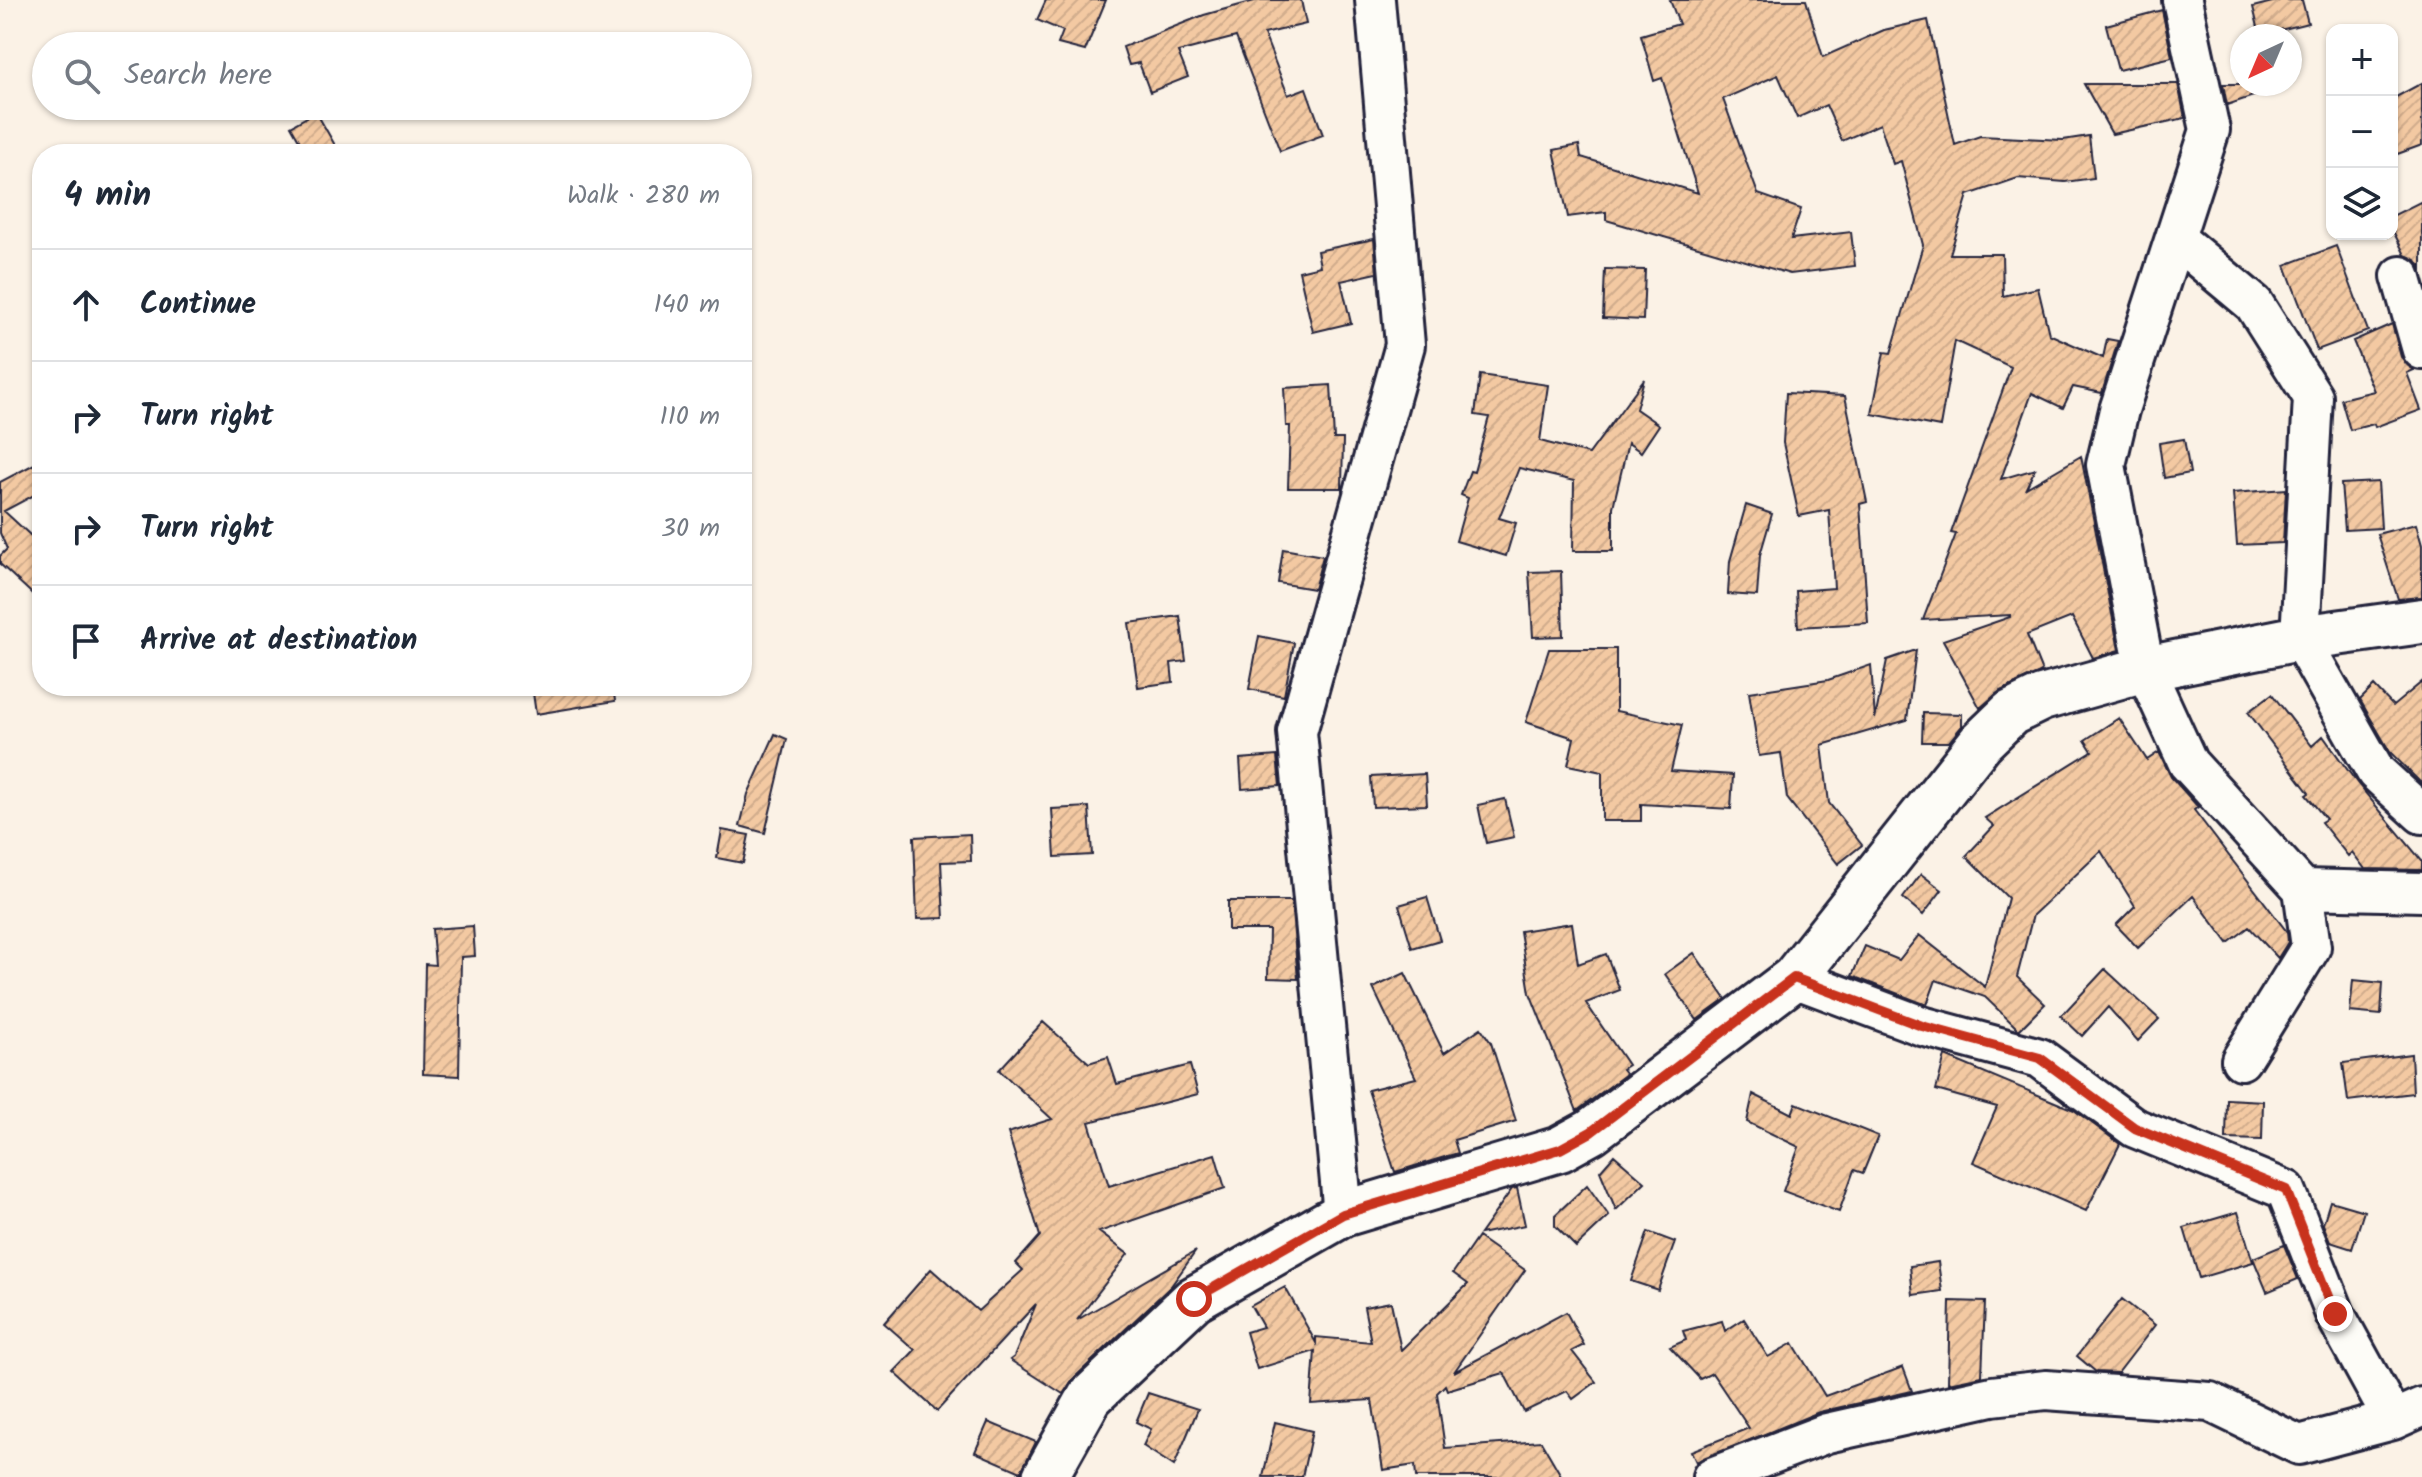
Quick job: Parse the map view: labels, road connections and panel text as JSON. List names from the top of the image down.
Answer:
{
  "north": "bottom left",
  "page": {
    "map_buttons": ["+", "−"],
    "search": "Search here",
    "heading": ["4 min", "Walk · 280 m"],
    "list": [
      ["Continue", "140 m"],
      ["Turn right", "110 m"],
      ["Turn right", "30 m"],
      "Arrive at destination"
    ]
  }
}
